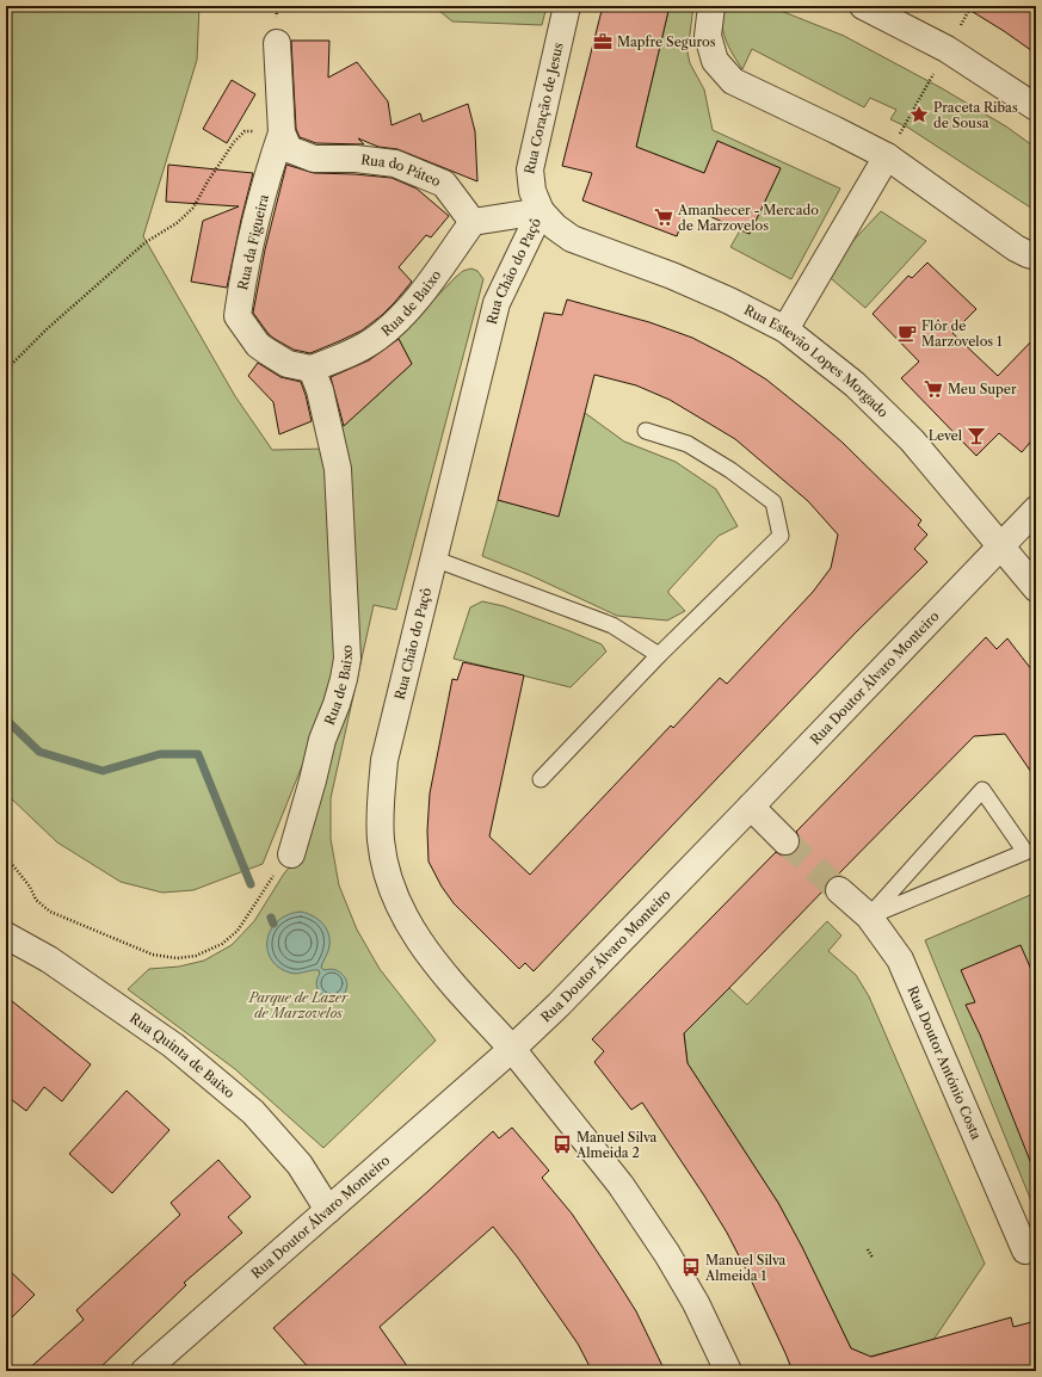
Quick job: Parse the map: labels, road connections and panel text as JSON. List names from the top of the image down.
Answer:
{
  "streets": {
    "street": [
      "Rua Coração de Jesus",
      "Rua do Páteo",
      "Rua da Figueira",
      "Rua Chão do Paçô",
      "Rua de Baixo",
      "Rua Estevão Lopes Morgado",
      "Rua Doutor Álvaro Monteiro",
      "Rua Quinta de Baixo",
      "Rua Doutor António Costa"
    ]
  },
  "crossings": [
    ["Rua Coração de Jesus", "Rua Chão do Paçô"],
    ["Rua Coração de Jesus", "Rua Estevão Lopes Morgado"],
    ["Rua do Páteo", "Rua da Figueira"],
    ["Rua do Páteo", "Rua de Baixo"],
    ["Rua da Figueira", "Rua de Baixo"],
    ["Rua Chão do Paçô", "Rua Estevão Lopes Morgado"],
    ["Rua Chão do Paçô", "Rua Doutor Álvaro Monteiro"],
    ["Rua Estevão Lopes Morgado", "Rua Doutor Álvaro Monteiro"],
    ["Rua Doutor Álvaro Monteiro", "Rua Quinta de Baixo"]
  ],
  "parks": ["Parque de Lazer de Marzovelos"],
  "places": {
    "office": ["Mapfre Seguros"],
    "place": ["Praceta Ribas de Sousa"],
    "supermarket": ["Amanhecer - Mercado de Marzovelos", "Meu Super"],
    "cafe": ["Flôr de Marzovelos 1"],
    "bar": ["Level"],
    "bus stop": ["Manuel Silva Almeida 2", "Manuel Silva Almeida 1"]
  }
}
